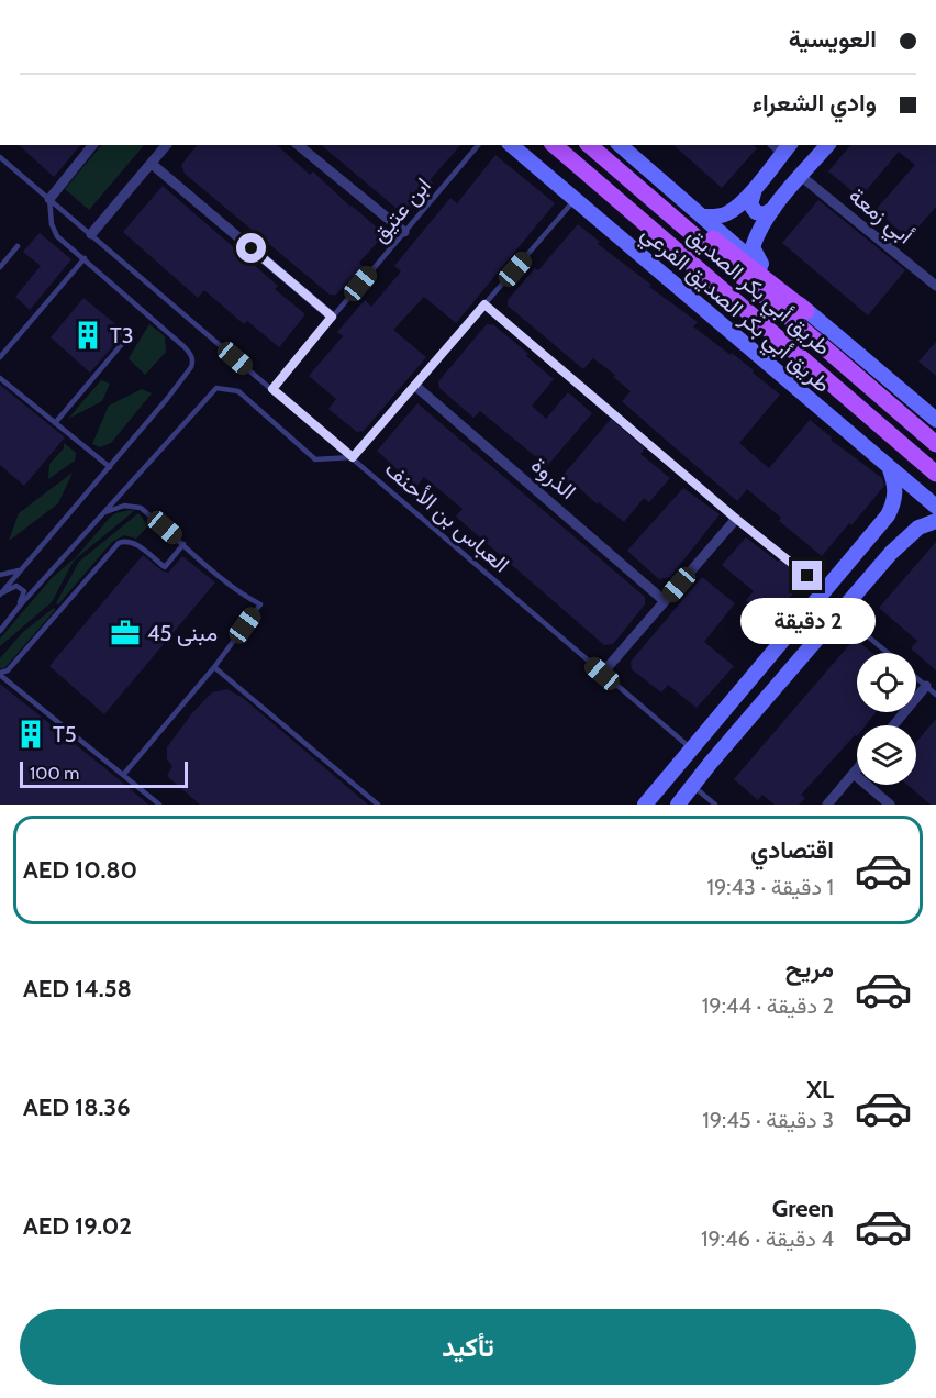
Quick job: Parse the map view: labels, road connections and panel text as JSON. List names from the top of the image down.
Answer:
{
  "streets": {
    "main road": ["طريق أبي بكر الصديق"],
    "street": ["أبي زمعة", "طريق أبي بكر الصديق الفرعي", "الذروة"],
    "lane": ["ابن عتيق", "العباس بن الأحنف"]
  },
  "crossings": [
    ["ابن عتيق", "العباس بن الأحنف"]
  ],
  "places": {
    "building": ["T3", "T5"],
    "office": ["مبنى 45"]
  },
  "scale_bar": "100 m",
  "page": {
    "banner": ["العويسية", "وادي الشعراء"],
    "bubble": "2 دقيقة",
    "scale": "100 m",
    "list": [
      {
        "name": "اقتصادي",
        "note": "1 دقيقة · 19:43",
        "value": "AED 10.80"
      },
      {
        "name": "مريح",
        "note": "2 دقيقة · 19:44",
        "value": "AED 14.58"
      },
      {
        "name": "XL",
        "note": "3 دقيقة · 19:45",
        "value": "AED 18.36"
      },
      {
        "name": "Green",
        "note": "4 دقيقة · 19:46",
        "value": "AED 19.02"
      }
    ],
    "buttons": "تأكيد"
  }
}
